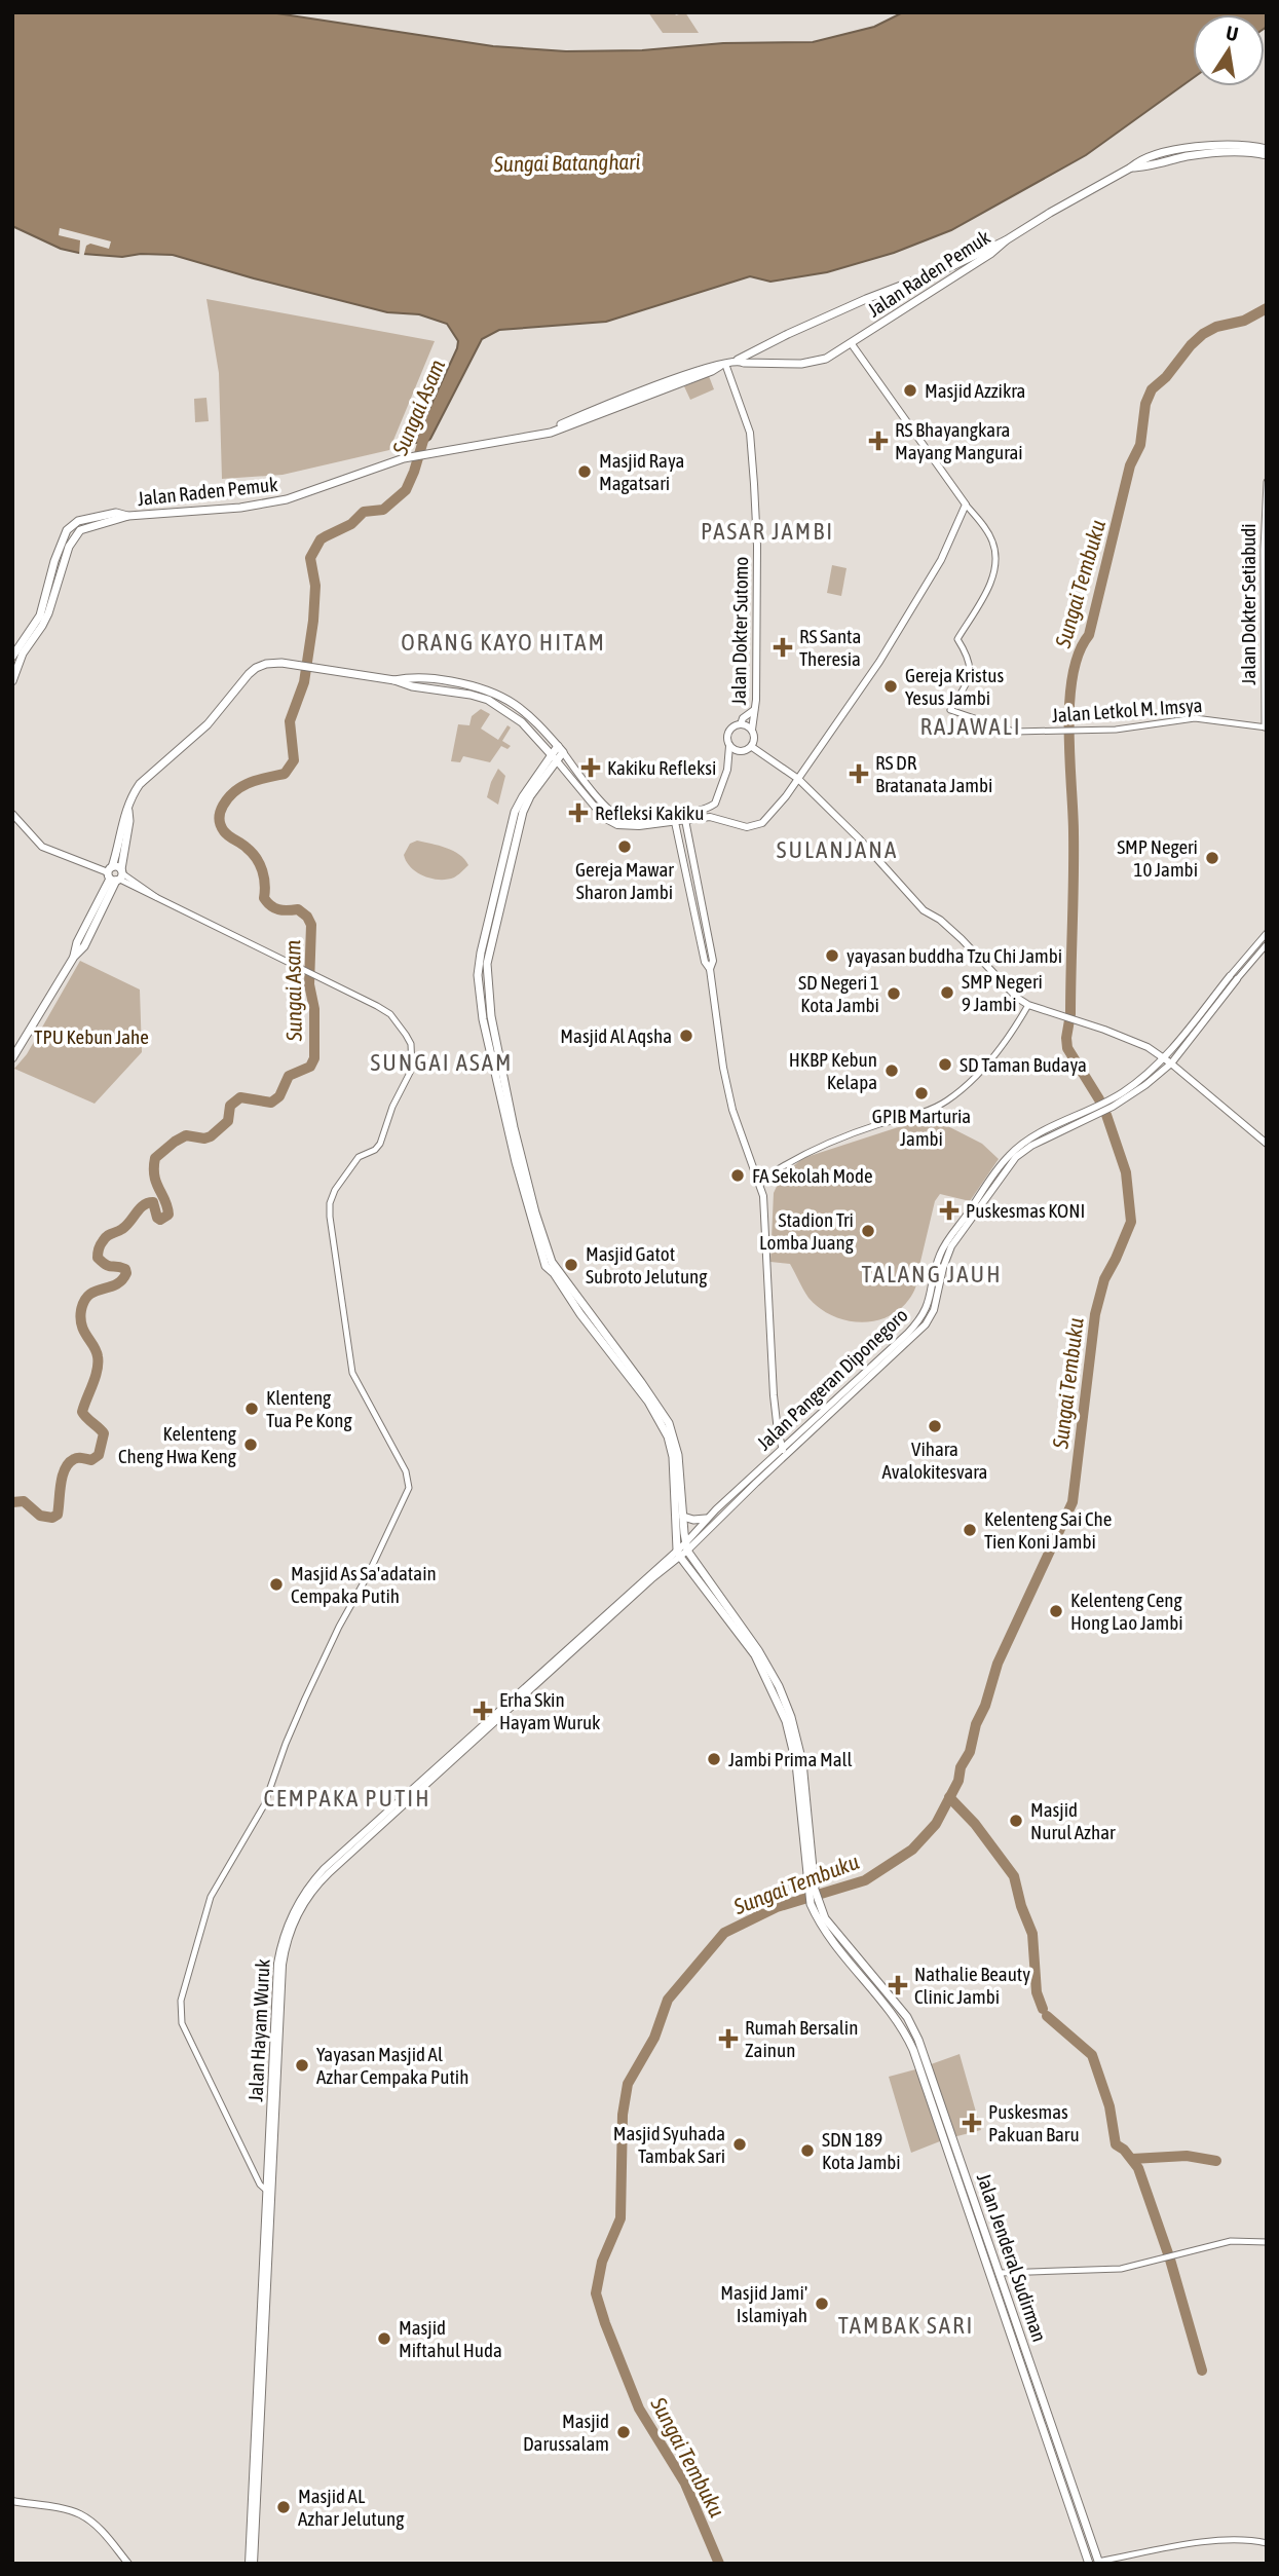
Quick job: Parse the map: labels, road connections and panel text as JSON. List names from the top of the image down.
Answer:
{
  "streets": {
    "highway": ["Jalan Raden Pemuk", "Jalan Jenderal Sudirman"],
    "main road": ["Jalan Dokter Sutomo", "Jalan Pangeran Diponegoro", "Jalan Hayam Wuruk"],
    "street": ["Jalan Dokter Setiabudi", "Jalan Letkol M. Imsya"]
  },
  "crossings": [
    ["Jalan Raden Pemuk", "Jalan Dokter Sutomo"],
    ["Jalan Dokter Setiabudi", "Jalan Letkol M. Imsya"],
    ["Jalan Pangeran Diponegoro", "Jalan Hayam Wuruk"],
    ["Jalan Pangeran Diponegoro", "Jalan Jenderal Sudirman"],
    ["Jalan Hayam Wuruk", "Jalan Jenderal Sudirman"]
  ],
  "districts": [
    "PASAR JAMBI",
    "ORANG KAYO HITAM",
    "RAJAWALI",
    "SULANJANA",
    "SUNGAI ASAM",
    "TALANG JAUH",
    "CEMPAKA PUTIH",
    "TAMBAK SARI"
  ],
  "water": ["Sungai Batanghari", "Sungai Asam", "Sungai Tembuku"],
  "parks": ["TPU Kebun Jahe"],
  "places": {
    "other": [
      "Masjid Azzikra",
      "Masjid Raya Magatsari",
      "Gereja Kristus Yesus Jambi",
      "Gereja Mawar Sharon Jambi",
      "SMP Negeri 10 Jambi",
      "yayasan buddha Tzu Chi Jambi",
      "SMP Negeri 9 Jambi",
      "SD Negeri 1 Kota Jambi",
      "Masjid Al Aqsha",
      "SD Taman Budaya",
      "HKBP Kebun Kelapa",
      "GPIB Marturia Jambi",
      "FA Sekolah Mode",
      "Stadion Tri Lomba Juang",
      "Masjid Gatot Subroto Jelutung",
      "Klenteng Tua Pe Kong",
      "Vihara Avalokitesvara",
      "Kelenteng Cheng Hwa Keng",
      "Kelenteng Sai Che Tien Koni Jambi",
      "Masjid As Sa'adatain Cempaka Putih",
      "Kelenteng Ceng Hong Lao Jambi",
      "Jambi Prima Mall",
      "Masjid Nurul Azhar",
      "Yayasan Masjid Al Azhar Cempaka Putih",
      "Masjid Syuhada Tambak Sari",
      "SDN 189 Kota Jambi",
      "Masjid Jami' Islamiyah",
      "Masjid Miftahul Huda",
      "Masjid Darussalam",
      "Masjid AL Azhar Jelutung"
    ],
    "health": [
      "RS Bhayangkara Mayang Mangurai",
      "RS Santa Theresia",
      "Kakiku Refleksi",
      "RS DR Bratanata Jambi",
      "Refleksi Kakiku",
      "Puskesmas KONI",
      "Erha Skin Hayam Wuruk",
      "Nathalie Beauty Clinic Jambi",
      "Rumah Bersalin Zainun",
      "Puskesmas Pakuan Baru"
    ]
  },
  "north": "top"
}
